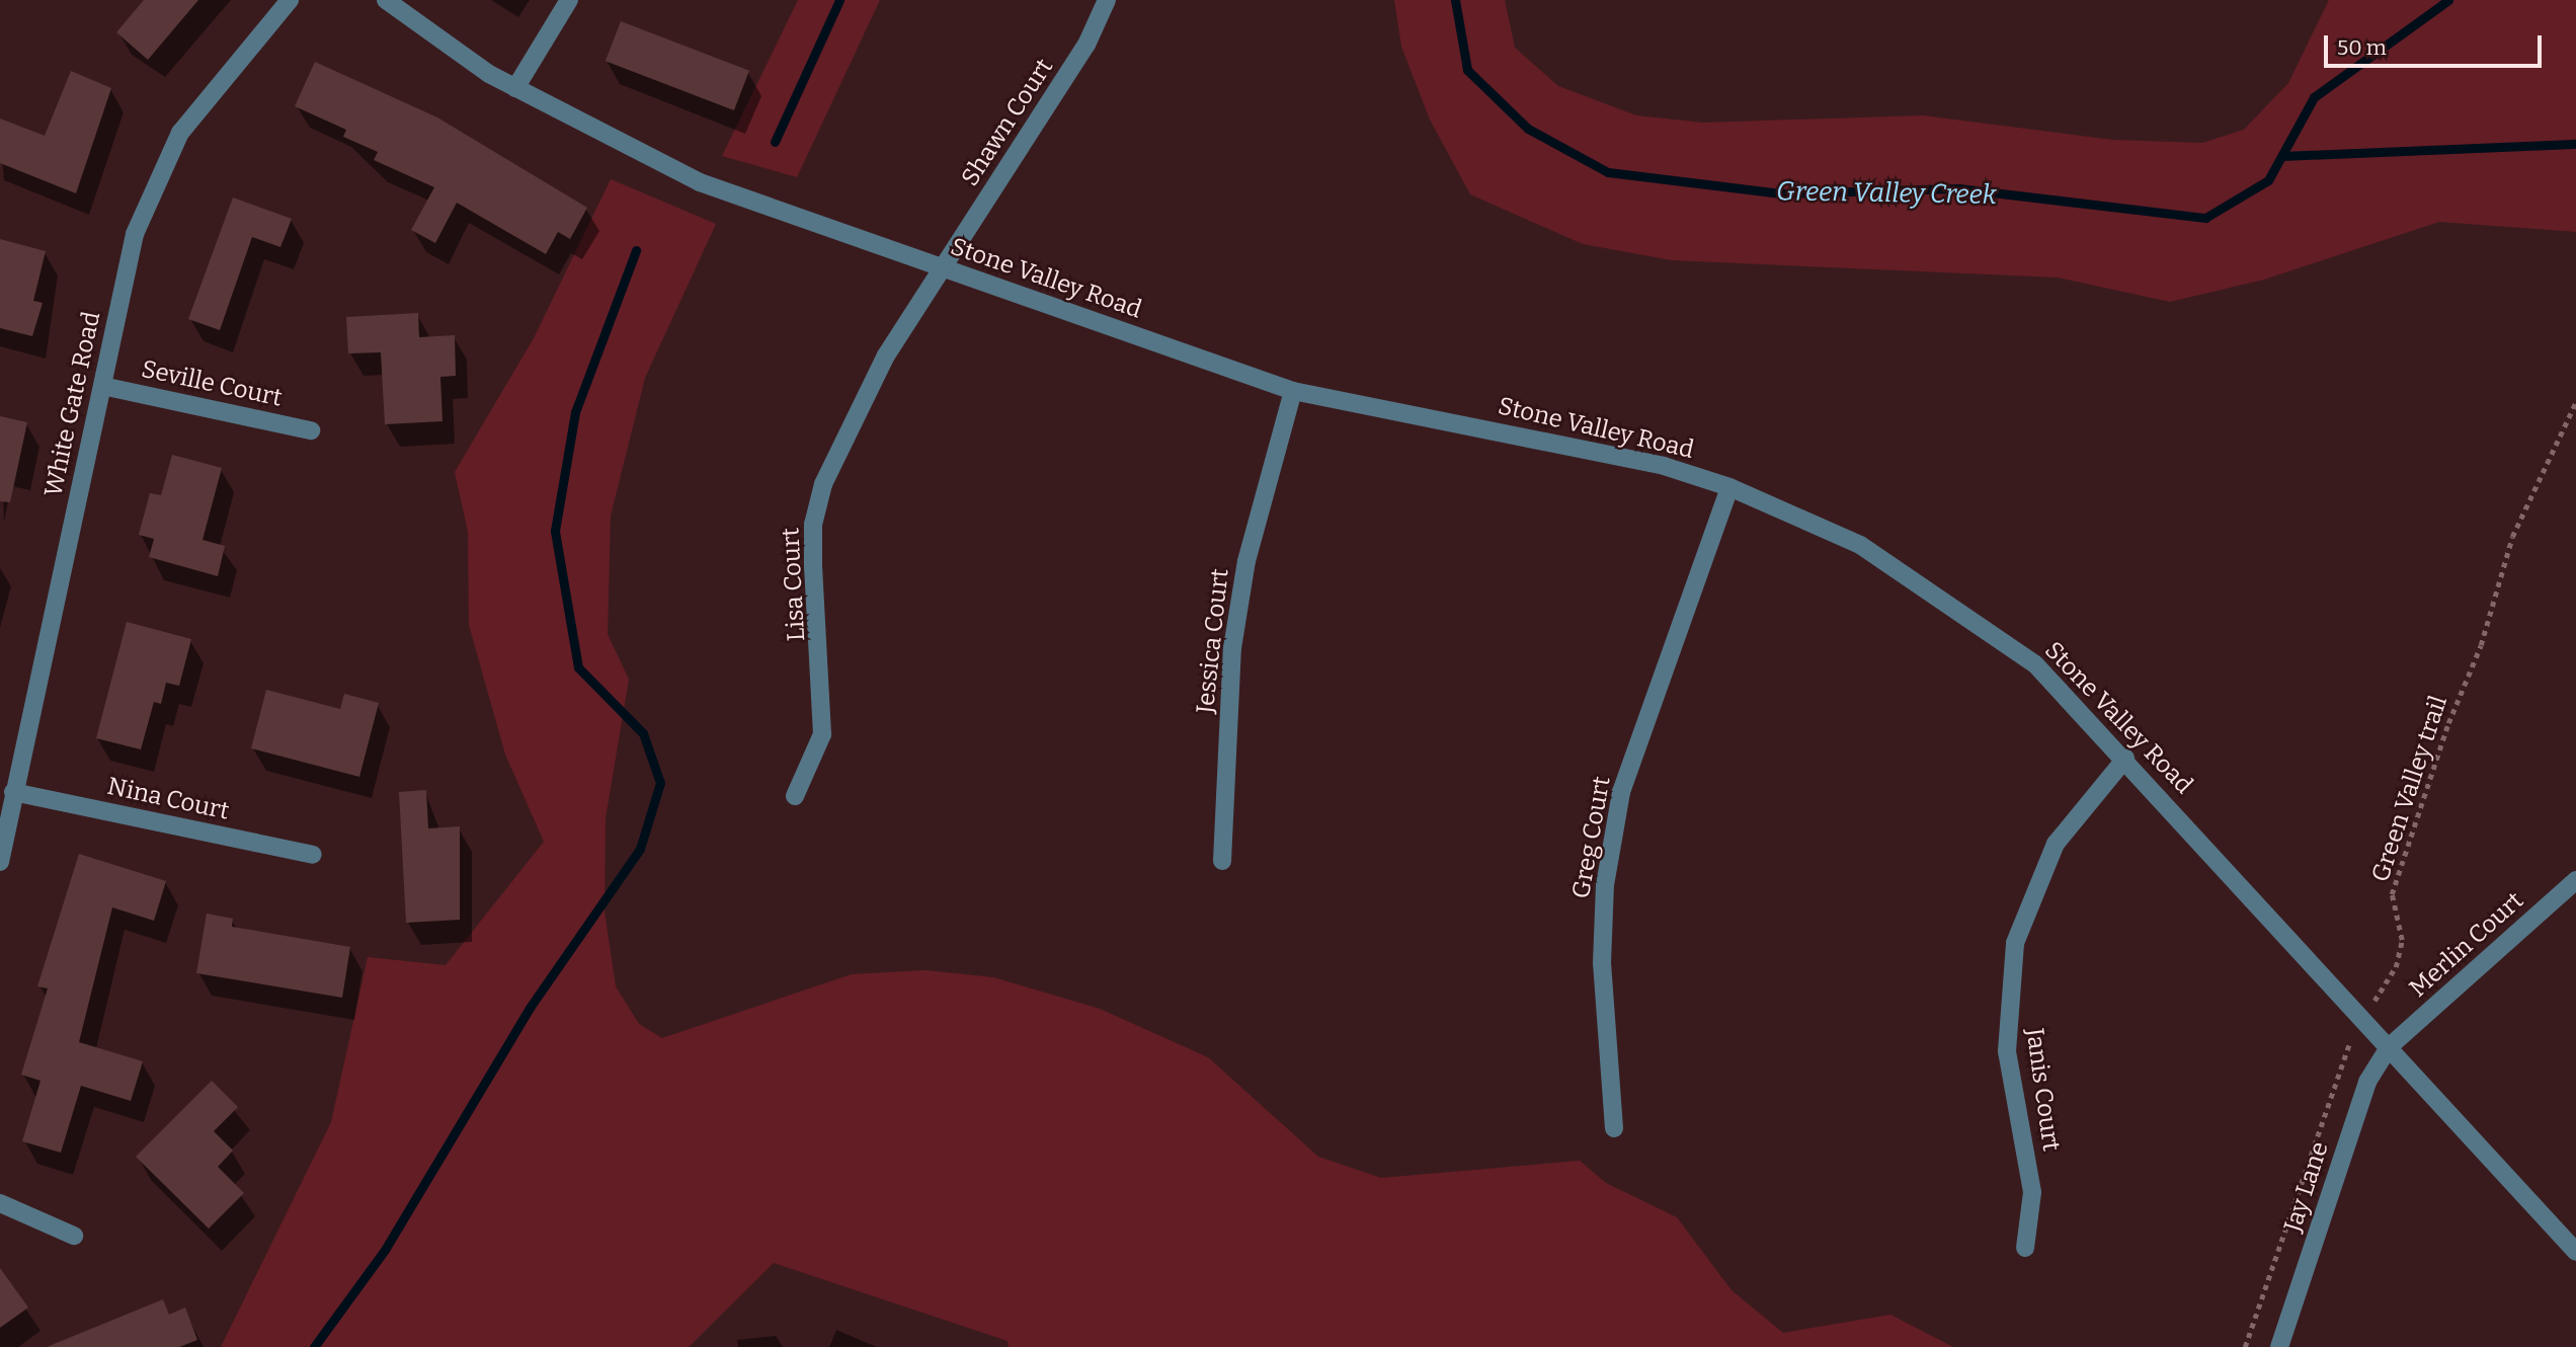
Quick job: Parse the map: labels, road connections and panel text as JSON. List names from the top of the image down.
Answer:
{
  "streets": {
    "street": [
      "Shawn Court",
      "Stone Valley Road",
      "Seville Court",
      "White Gate Road",
      "Lisa Court",
      "Jessica Court",
      "Nina Court",
      "Greg Court",
      "Merlin Court",
      "Janis Court",
      "Jay Lane"
    ],
    "path": ["Green Valley trail"]
  },
  "crossings": [
    ["Shawn Court", "Stone Valley Road"],
    ["Shawn Court", "Lisa Court"],
    ["Stone Valley Road", "Lisa Court"],
    ["Stone Valley Road", "Jessica Court"],
    ["Stone Valley Road", "Green Valley trail"],
    ["Stone Valley Road", "Greg Court"],
    ["Stone Valley Road", "Merlin Court"],
    ["Stone Valley Road", "Janis Court"],
    ["Stone Valley Road", "Jay Lane"],
    ["Seville Court", "White Gate Road"],
    ["White Gate Road", "Nina Court"],
    ["Merlin Court", "Jay Lane"]
  ],
  "water": ["Green Valley Creek"],
  "scale_bar": "50 m"
}
